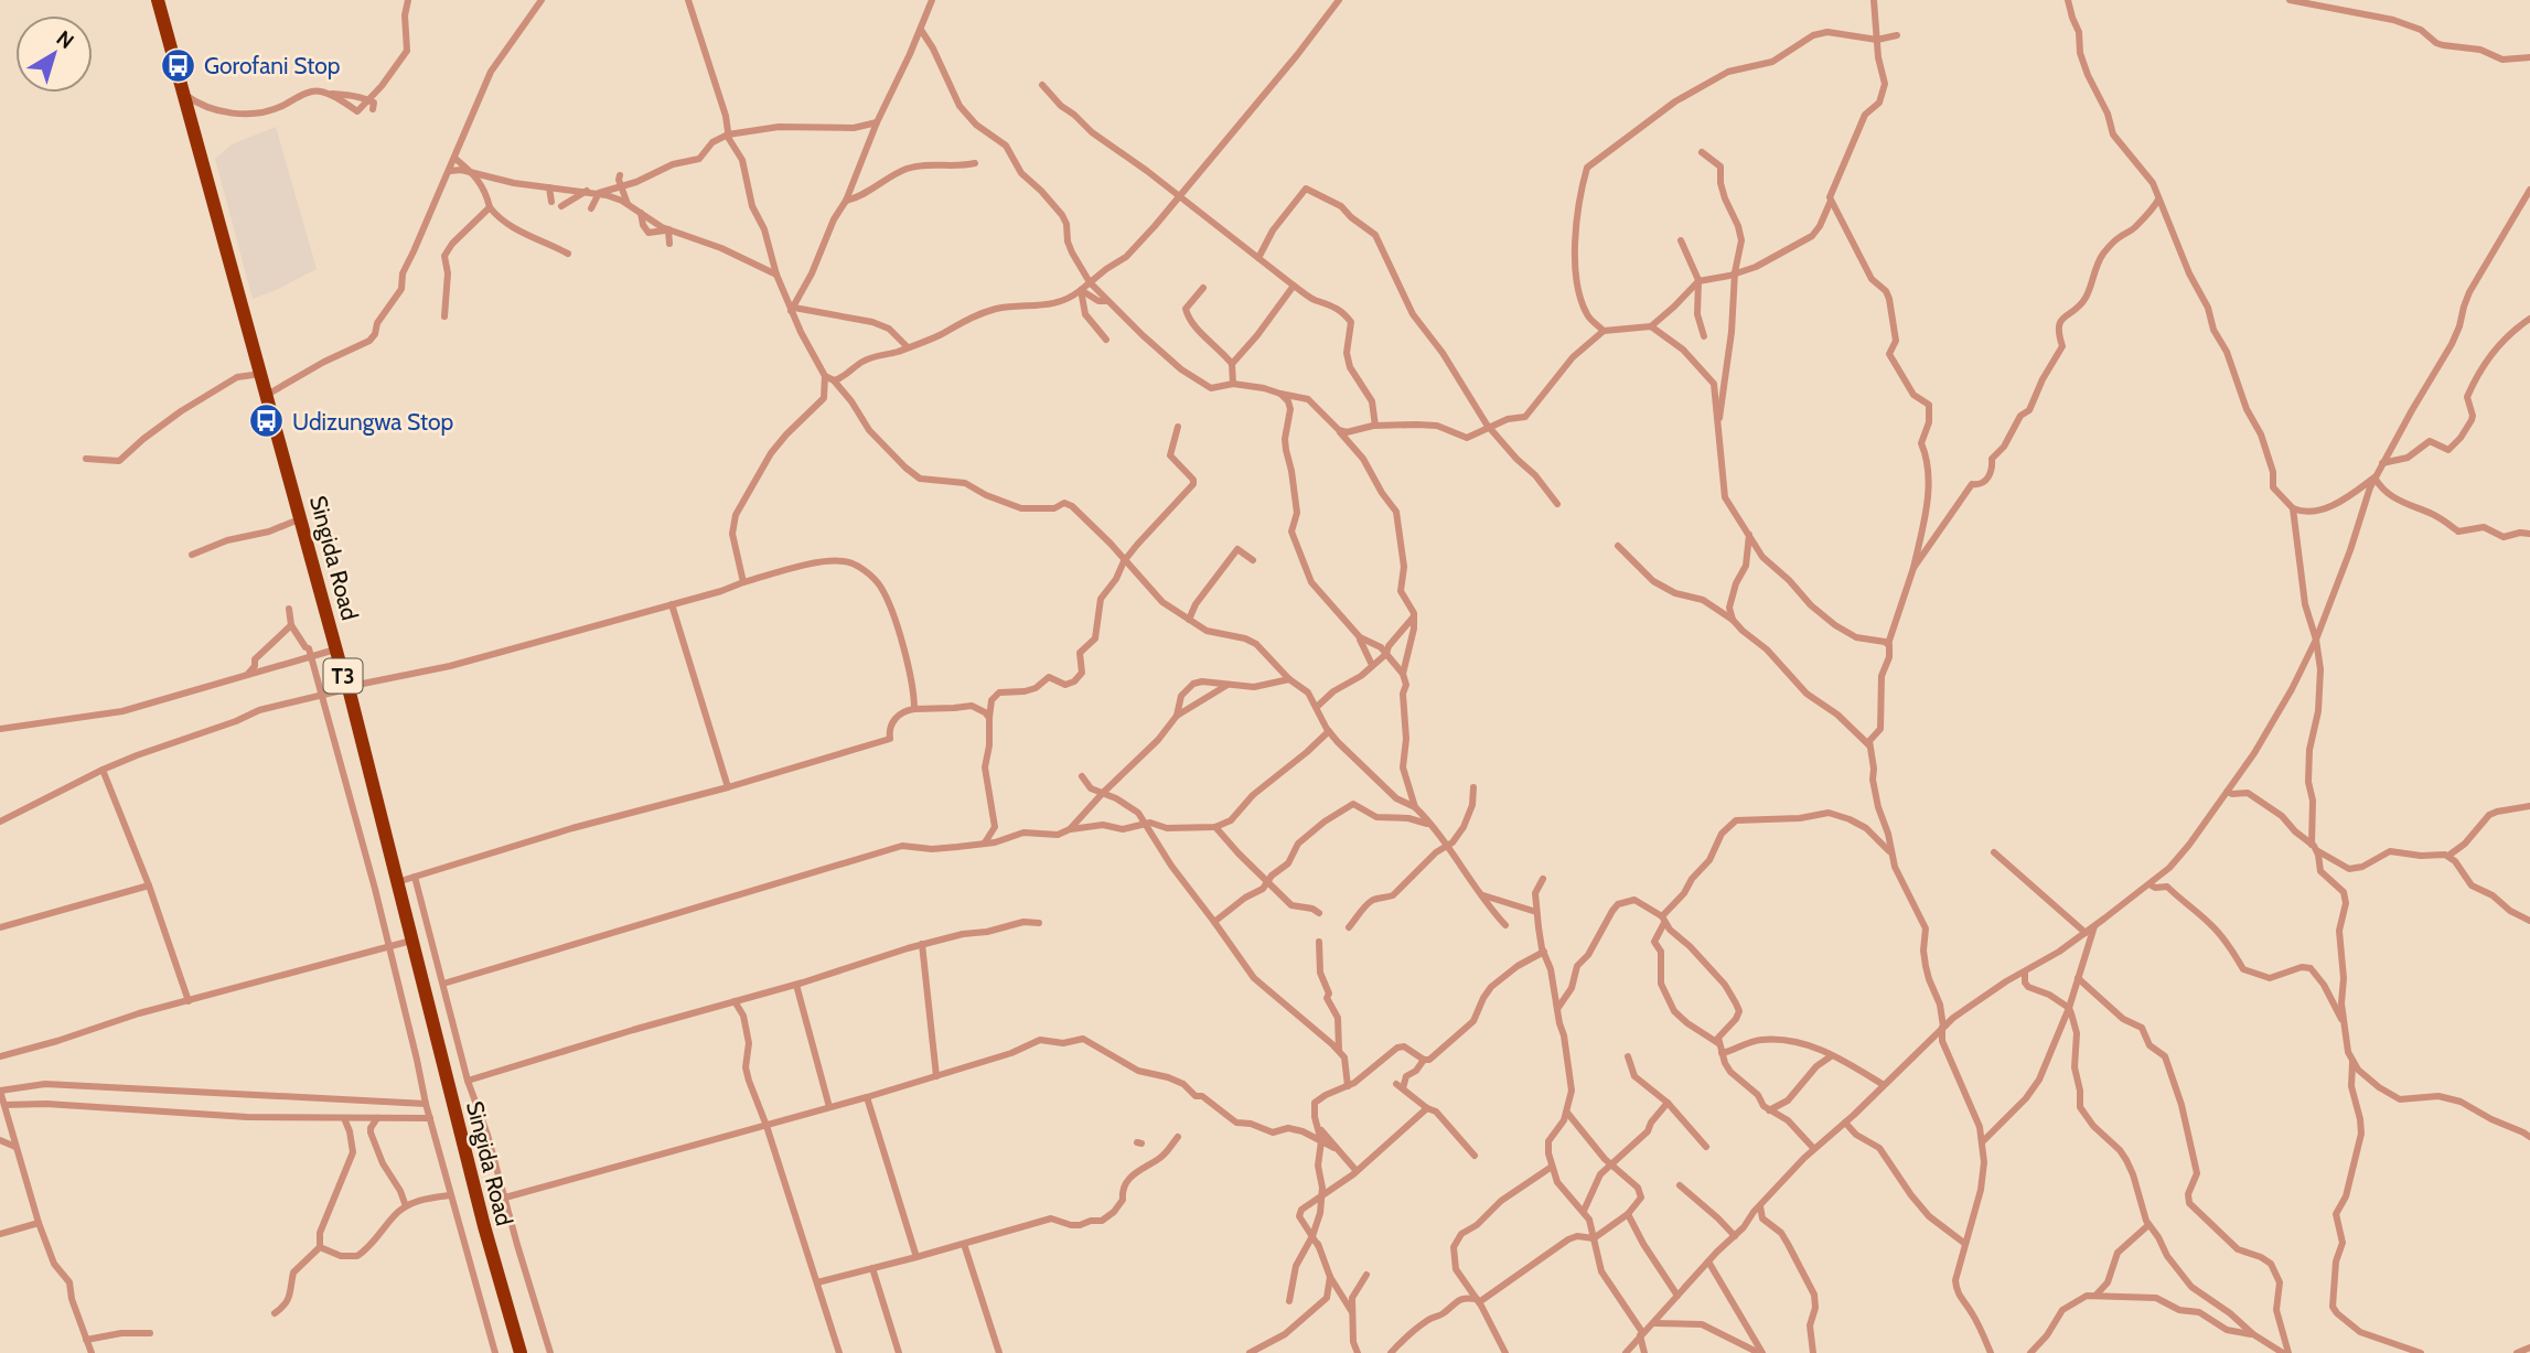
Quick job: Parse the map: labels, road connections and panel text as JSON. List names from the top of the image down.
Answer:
{
  "streets": {
    "highway": ["Singida Road", "T3"]
  },
  "places": {
    "bus stop": ["Gorofani Stop", "Udizungwa Stop"]
  },
  "north": "top right"
}
